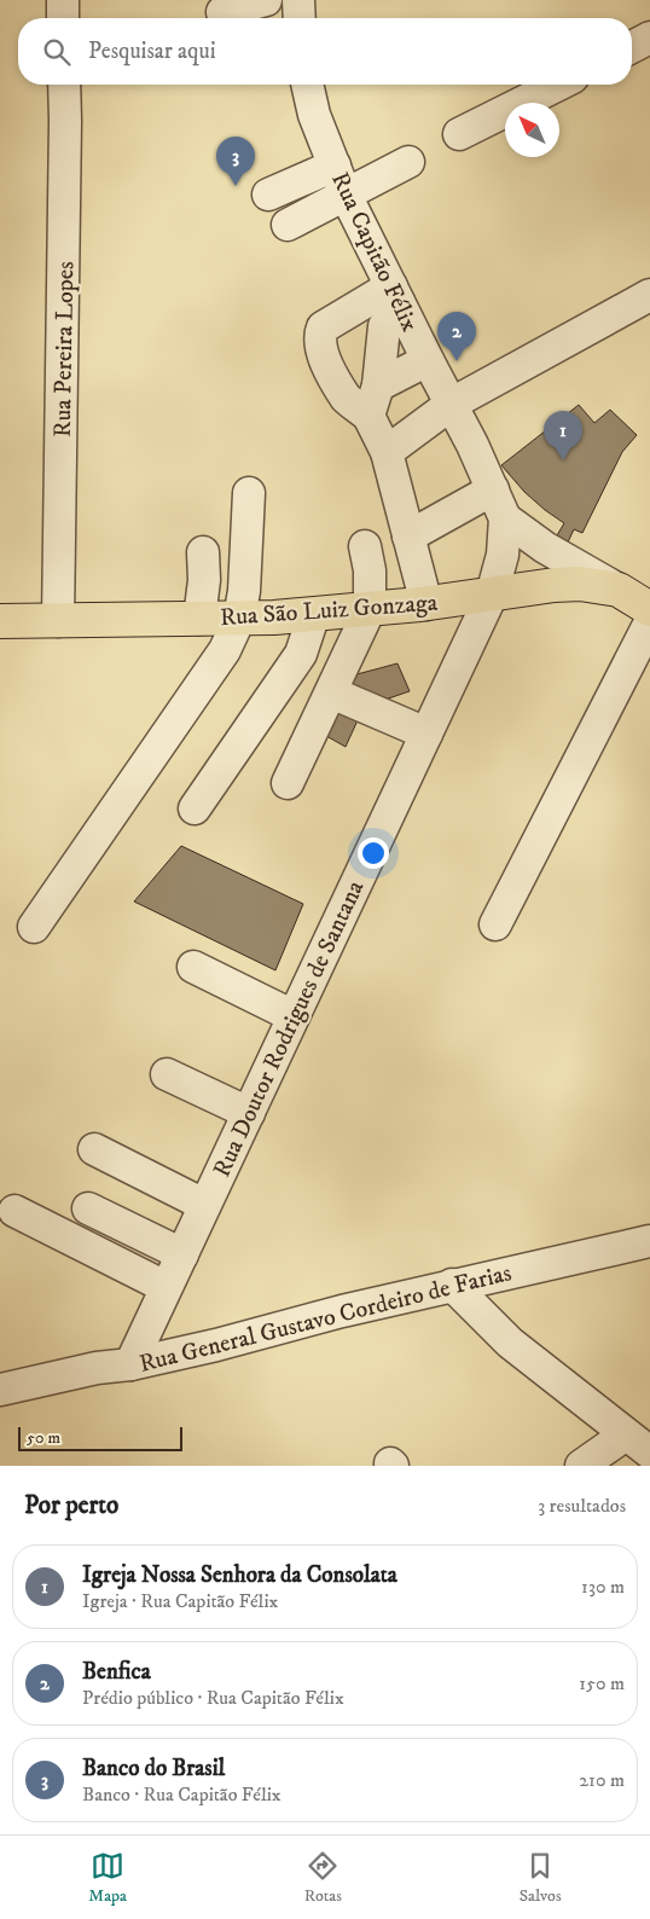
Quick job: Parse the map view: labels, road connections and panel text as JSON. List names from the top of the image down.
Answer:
{
  "streets": {
    "main road": ["Rua São Luiz Gonzaga"],
    "street": [
      "Rua Capitão Félix",
      "Rua Pereira Lopes",
      "Rua Doutor Rodrigues de Santana",
      "Rua General Gustavo Cordeiro de Farias"
    ]
  },
  "crossings": [
    ["Rua Capitão Félix", "Rua São Luiz Gonzaga"],
    ["Rua Capitão Félix", "Rua Doutor Rodrigues de Santana"],
    ["Rua Pereira Lopes", "Rua São Luiz Gonzaga"],
    ["Rua São Luiz Gonzaga", "Rua Doutor Rodrigues de Santana"],
    ["Rua Doutor Rodrigues de Santana", "Rua General Gustavo Cordeiro de Farias"]
  ],
  "scale_bar": "50 m",
  "north": "top left",
  "page": {
    "search": "Pesquisar aqui",
    "pins": ["3", "2", "1"],
    "scale": "50 m",
    "heading": ["Por perto", "3 resultados"],
    "list": [
      {
        "mark": "1",
        "name": "Igreja Nossa Senhora da Consolata",
        "note": "Igreja · Rua Capitão Félix",
        "value": "130 m"
      },
      {
        "mark": "2",
        "name": "Benfica",
        "note": "Prédio público · Rua Capitão Félix",
        "value": "150 m"
      },
      {
        "mark": "3",
        "name": "Banco do Brasil",
        "note": "Banco · Rua Capitão Félix",
        "value": "210 m"
      }
    ],
    "nav": ["Mapa", "Rotas", "Salvos"]
  }
}
